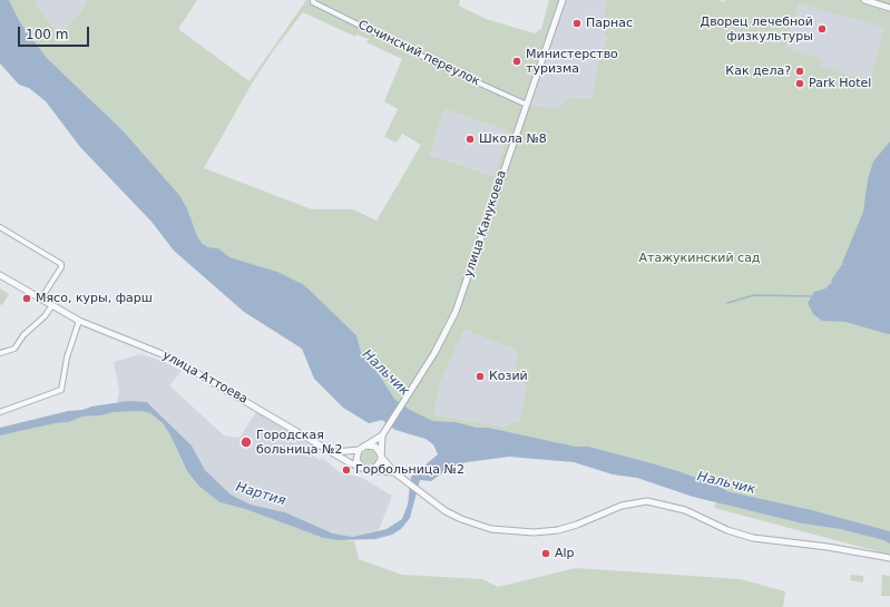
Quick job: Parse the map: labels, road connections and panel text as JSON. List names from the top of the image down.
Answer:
{
  "streets": {
    "street": ["Сочинский переулок", "улица Канукоева", "улица Аттоева"]
  },
  "crossings": [
    ["Сочинский переулок", "улица Канукоева"]
  ],
  "water": ["Нальчик", "Нартия"],
  "parks": ["Атажукинский сад"],
  "places": [
    "Парнас",
    "Дворец лечебной физкультуры",
    "Министерство туризма",
    "Как дела?",
    "Park Hotel",
    "Школа №8",
    "Мясо, куры, фарш",
    "Козий",
    "Городская больница №2",
    "Горбольница №2",
    "Alp"
  ],
  "scale_bar": "100 m"
}
